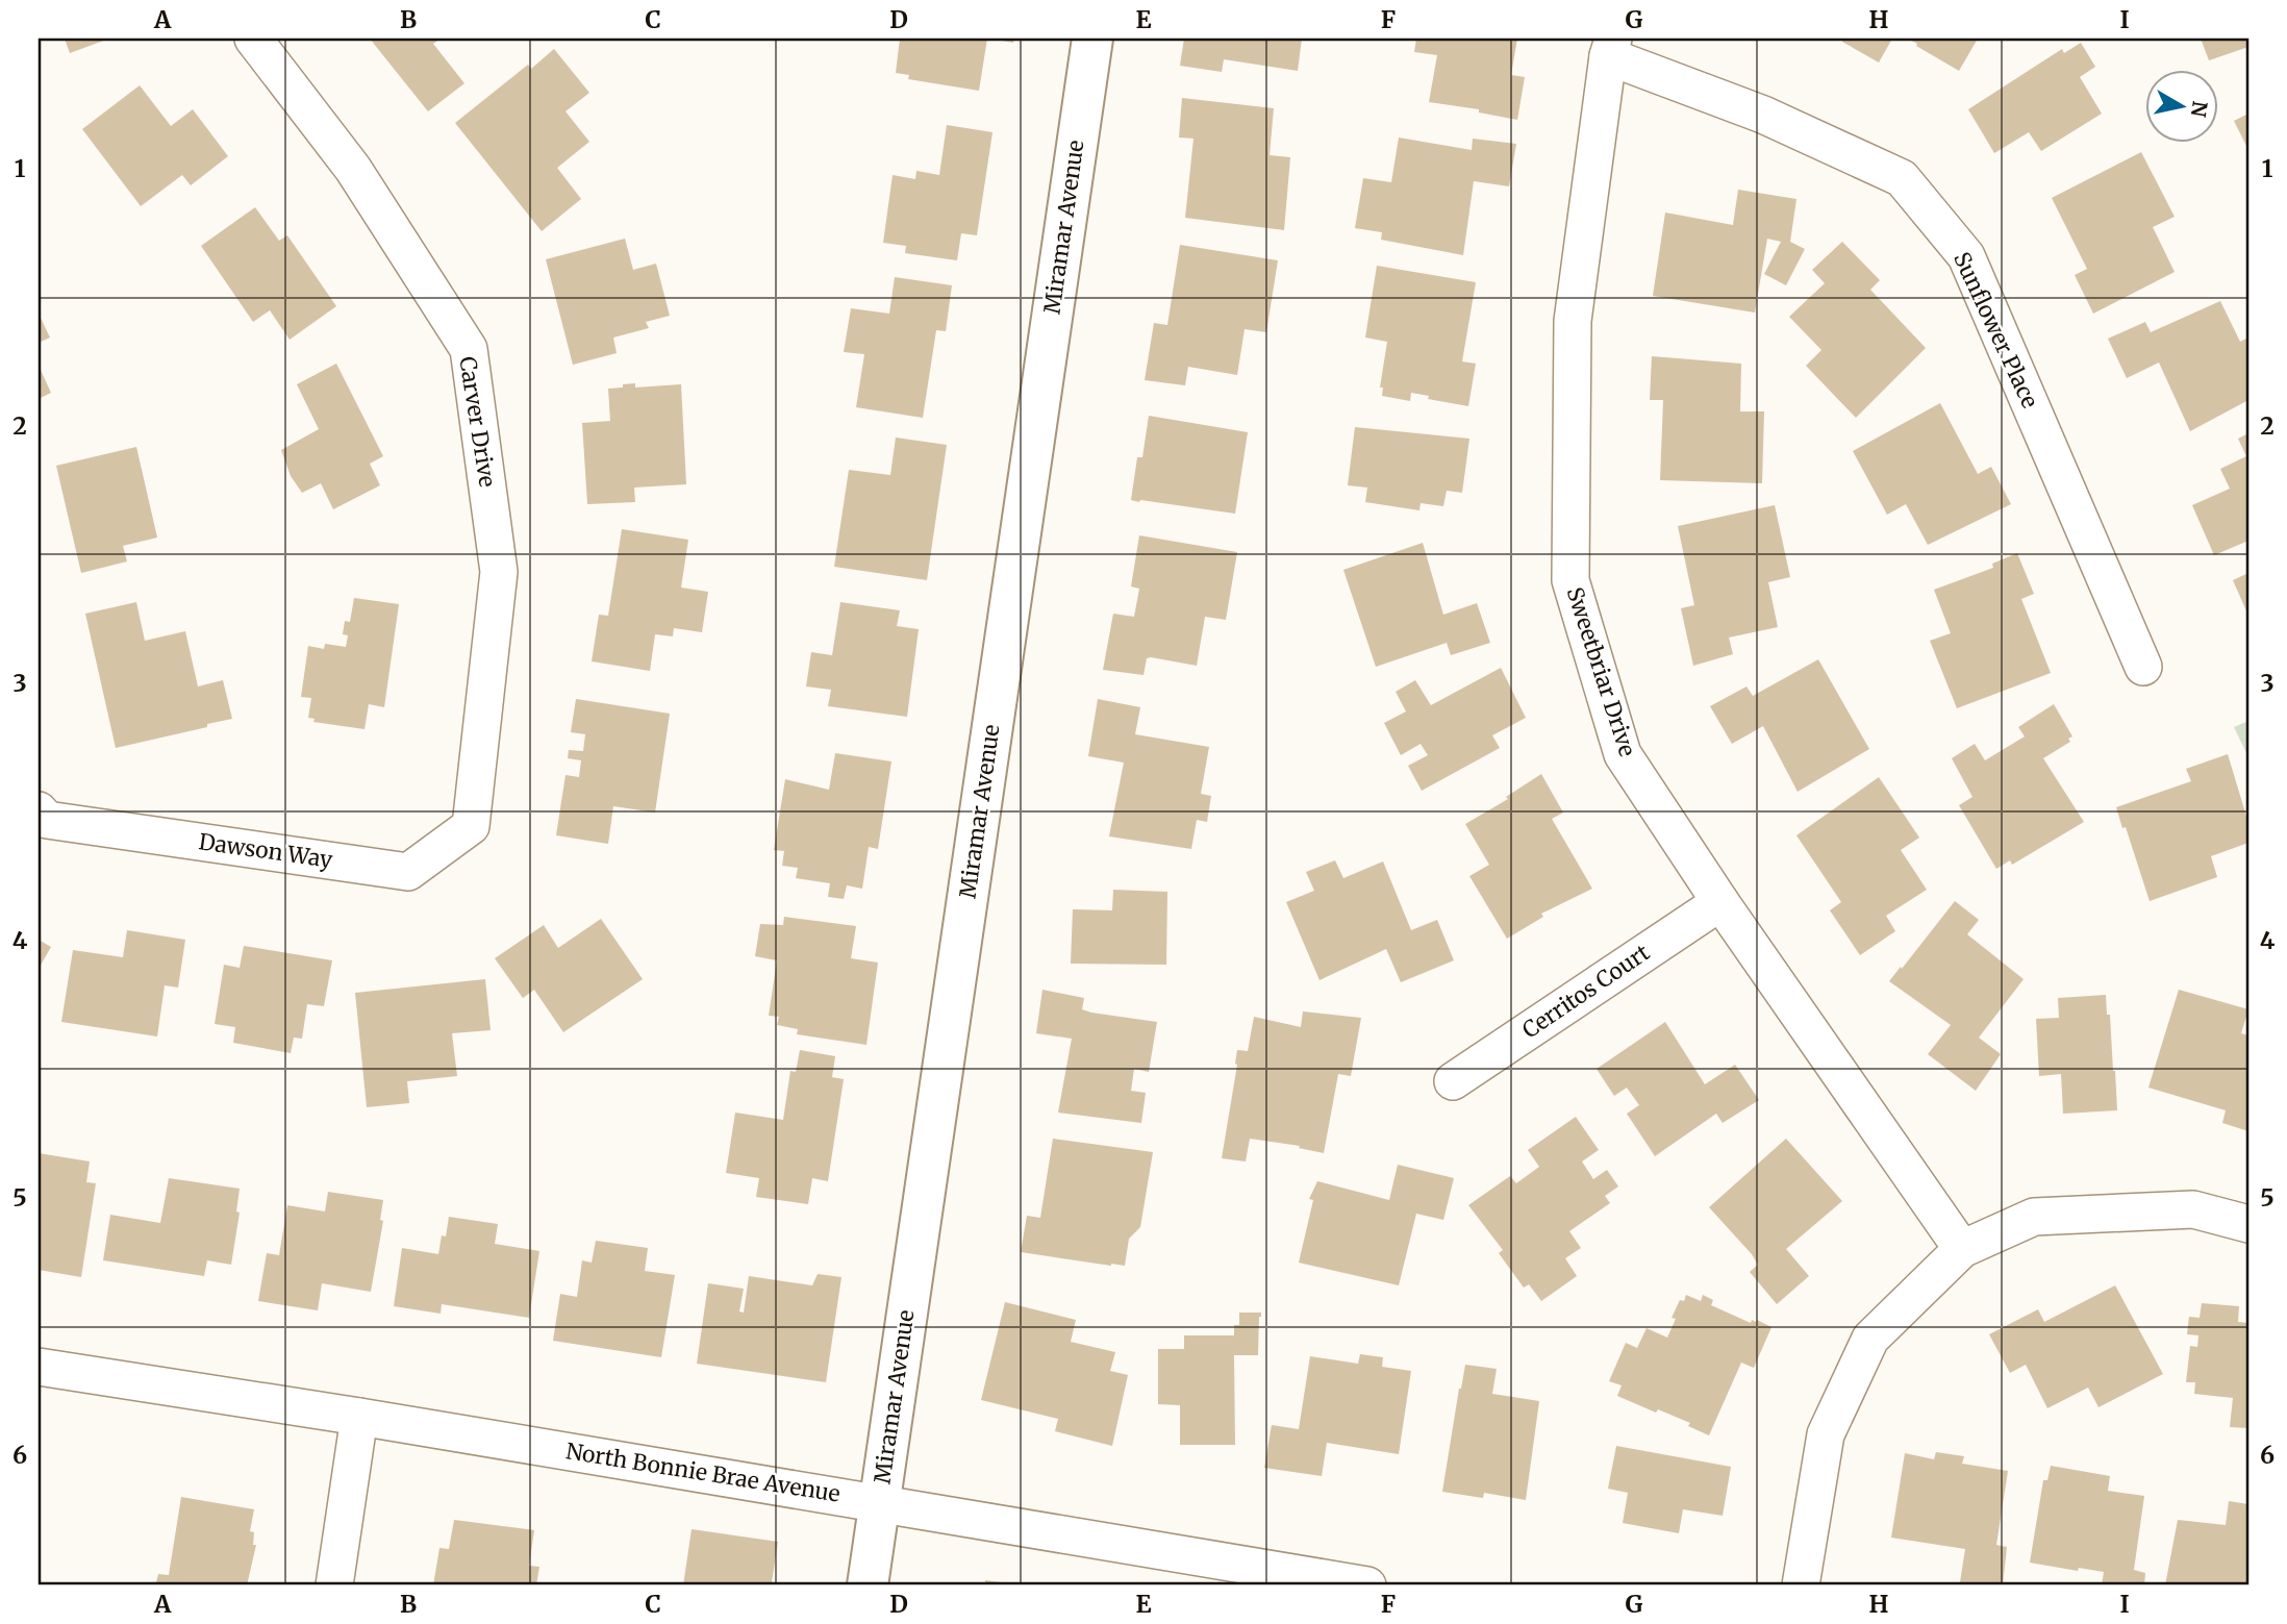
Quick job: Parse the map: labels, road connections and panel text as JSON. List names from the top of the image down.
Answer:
{
  "streets": {
    "street": [
      "Miramar Avenue",
      "Sunflower Place",
      "Carver Drive",
      "Sweetbriar Drive",
      "Dawson Way",
      "Cerritos Court",
      "North Bonnie Brae Avenue"
    ]
  },
  "crossings": [
    ["Miramar Avenue", "North Bonnie Brae Avenue"],
    ["Sunflower Place", "Sweetbriar Drive"],
    ["Carver Drive", "Dawson Way"],
    ["Sweetbriar Drive", "Cerritos Court"]
  ],
  "north": "right",
  "grid": {
    "columns": [
      "A",
      "B",
      "C",
      "D",
      "E",
      "F",
      "G",
      "H",
      "I"
    ],
    "rows": [
      "1",
      "2",
      "3",
      "4",
      "5",
      "6"
    ]
  }
}
